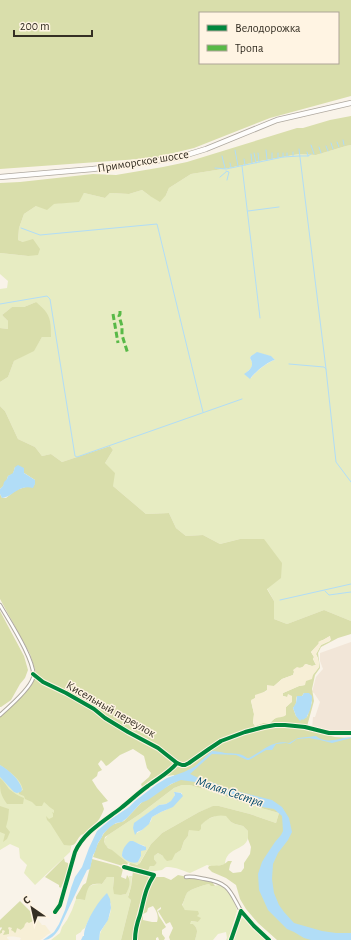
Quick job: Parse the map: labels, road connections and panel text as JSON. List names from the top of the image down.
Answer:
{
  "streets": {
    "main road": ["Приморское шоссе"],
    "street": ["Кисельный переулок"]
  },
  "water": ["Малая Сестра"],
  "legend": ["Велодорожка", "Тропа"],
  "scale_bar": "200 m",
  "north": "top left"
}
